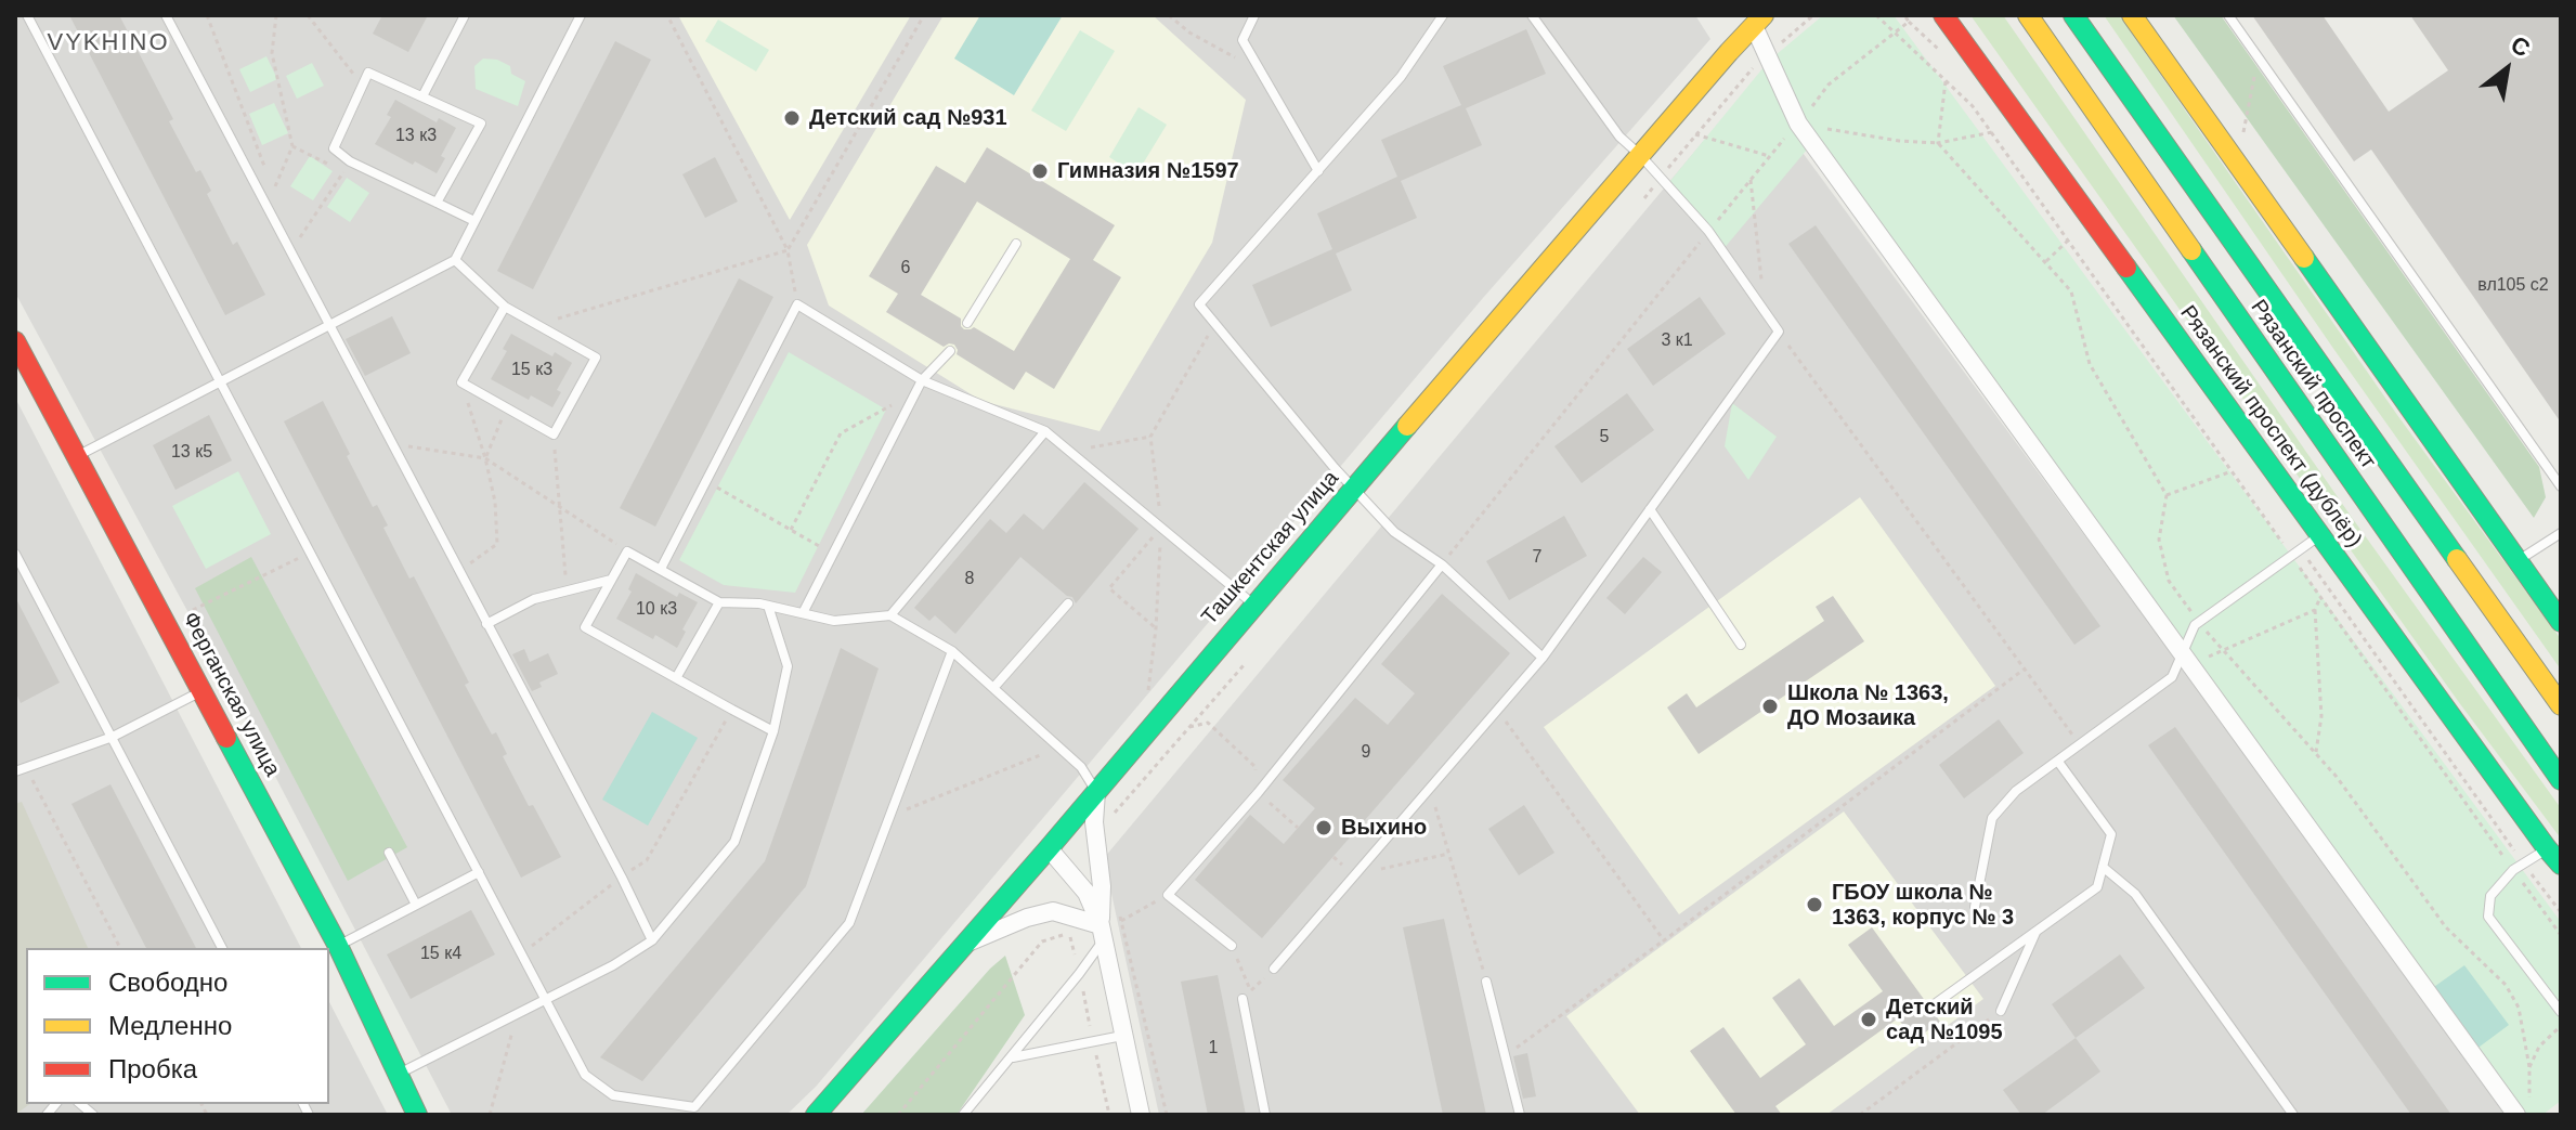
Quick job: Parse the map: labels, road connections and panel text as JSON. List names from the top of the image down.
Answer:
{
  "streets": {
    "main road": [
      "Рязанский проспект",
      "Рязанский проспект (дублёр)",
      "Ташкентская улица",
      "Ферганская улица"
    ]
  },
  "districts": ["VYKHINO"],
  "places": [
    "Детский сад №931",
    "Гимназия №1597",
    "Школа № 1363, ДО Мозаика",
    "Выхино",
    "ГБОУ школа № 1363, корпус № 3",
    "Детский сад №1095"
  ],
  "house_numbers": [
    "13 к3",
    "6",
    "вл105 с2",
    "3 к1",
    "15 к3",
    "5",
    "13 к5",
    "7",
    "8",
    "10 к3",
    "9",
    "15 к4",
    "1"
  ],
  "legend": ["Свободно", "Медленно", "Пробка"],
  "north": "top right"
}
